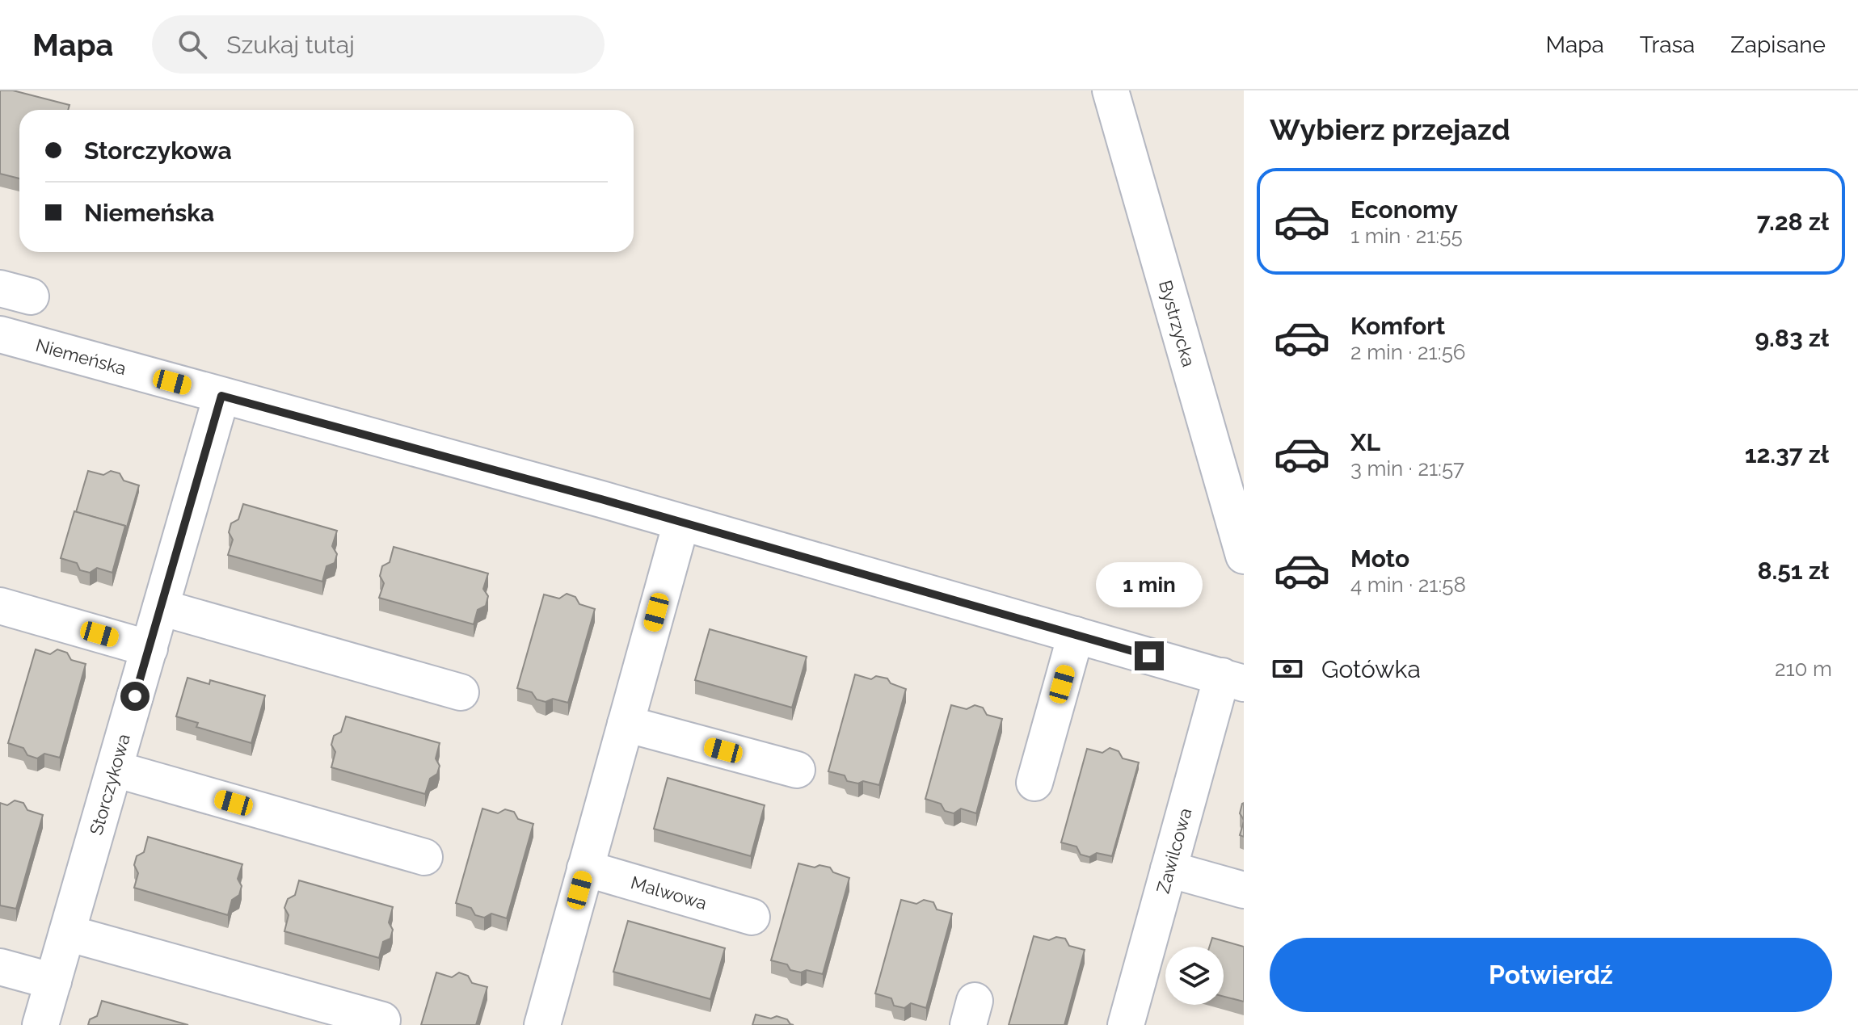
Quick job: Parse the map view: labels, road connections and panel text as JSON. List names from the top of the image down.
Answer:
{
  "streets": {
    "street": [
      "Bystrzycka",
      "Niemeńska",
      "Storczykowa",
      "Zawilcowa",
      "Malwowa"
    ]
  },
  "crossings": [
    ["Niemeńska", "Storczykowa"],
    ["Niemeńska", "Zawilcowa"]
  ],
  "page": {
    "header": "Mapa",
    "search": "Szukaj tutaj",
    "nav": ["Mapa", "Trasa", "Zapisane"],
    "heading": "Wybierz przejazd",
    "banner": ["Storczykowa", "Niemeńska"],
    "list": [
      {
        "name": "Economy",
        "note": "1 min · 21:55",
        "value": "7.28 zł"
      },
      {
        "name": "Komfort",
        "note": "2 min · 21:56",
        "value": "9.83 zł"
      },
      {
        "name": "XL",
        "note": "3 min · 21:57",
        "value": "12.37 zł"
      },
      {
        "name": "Moto",
        "note": "4 min · 21:58",
        "value": "8.51 zł"
      }
    ],
    "bubble": "1 min",
    "pay": ["Gotówka", "210 m"],
    "buttons": "Potwierdź"
  }
}
